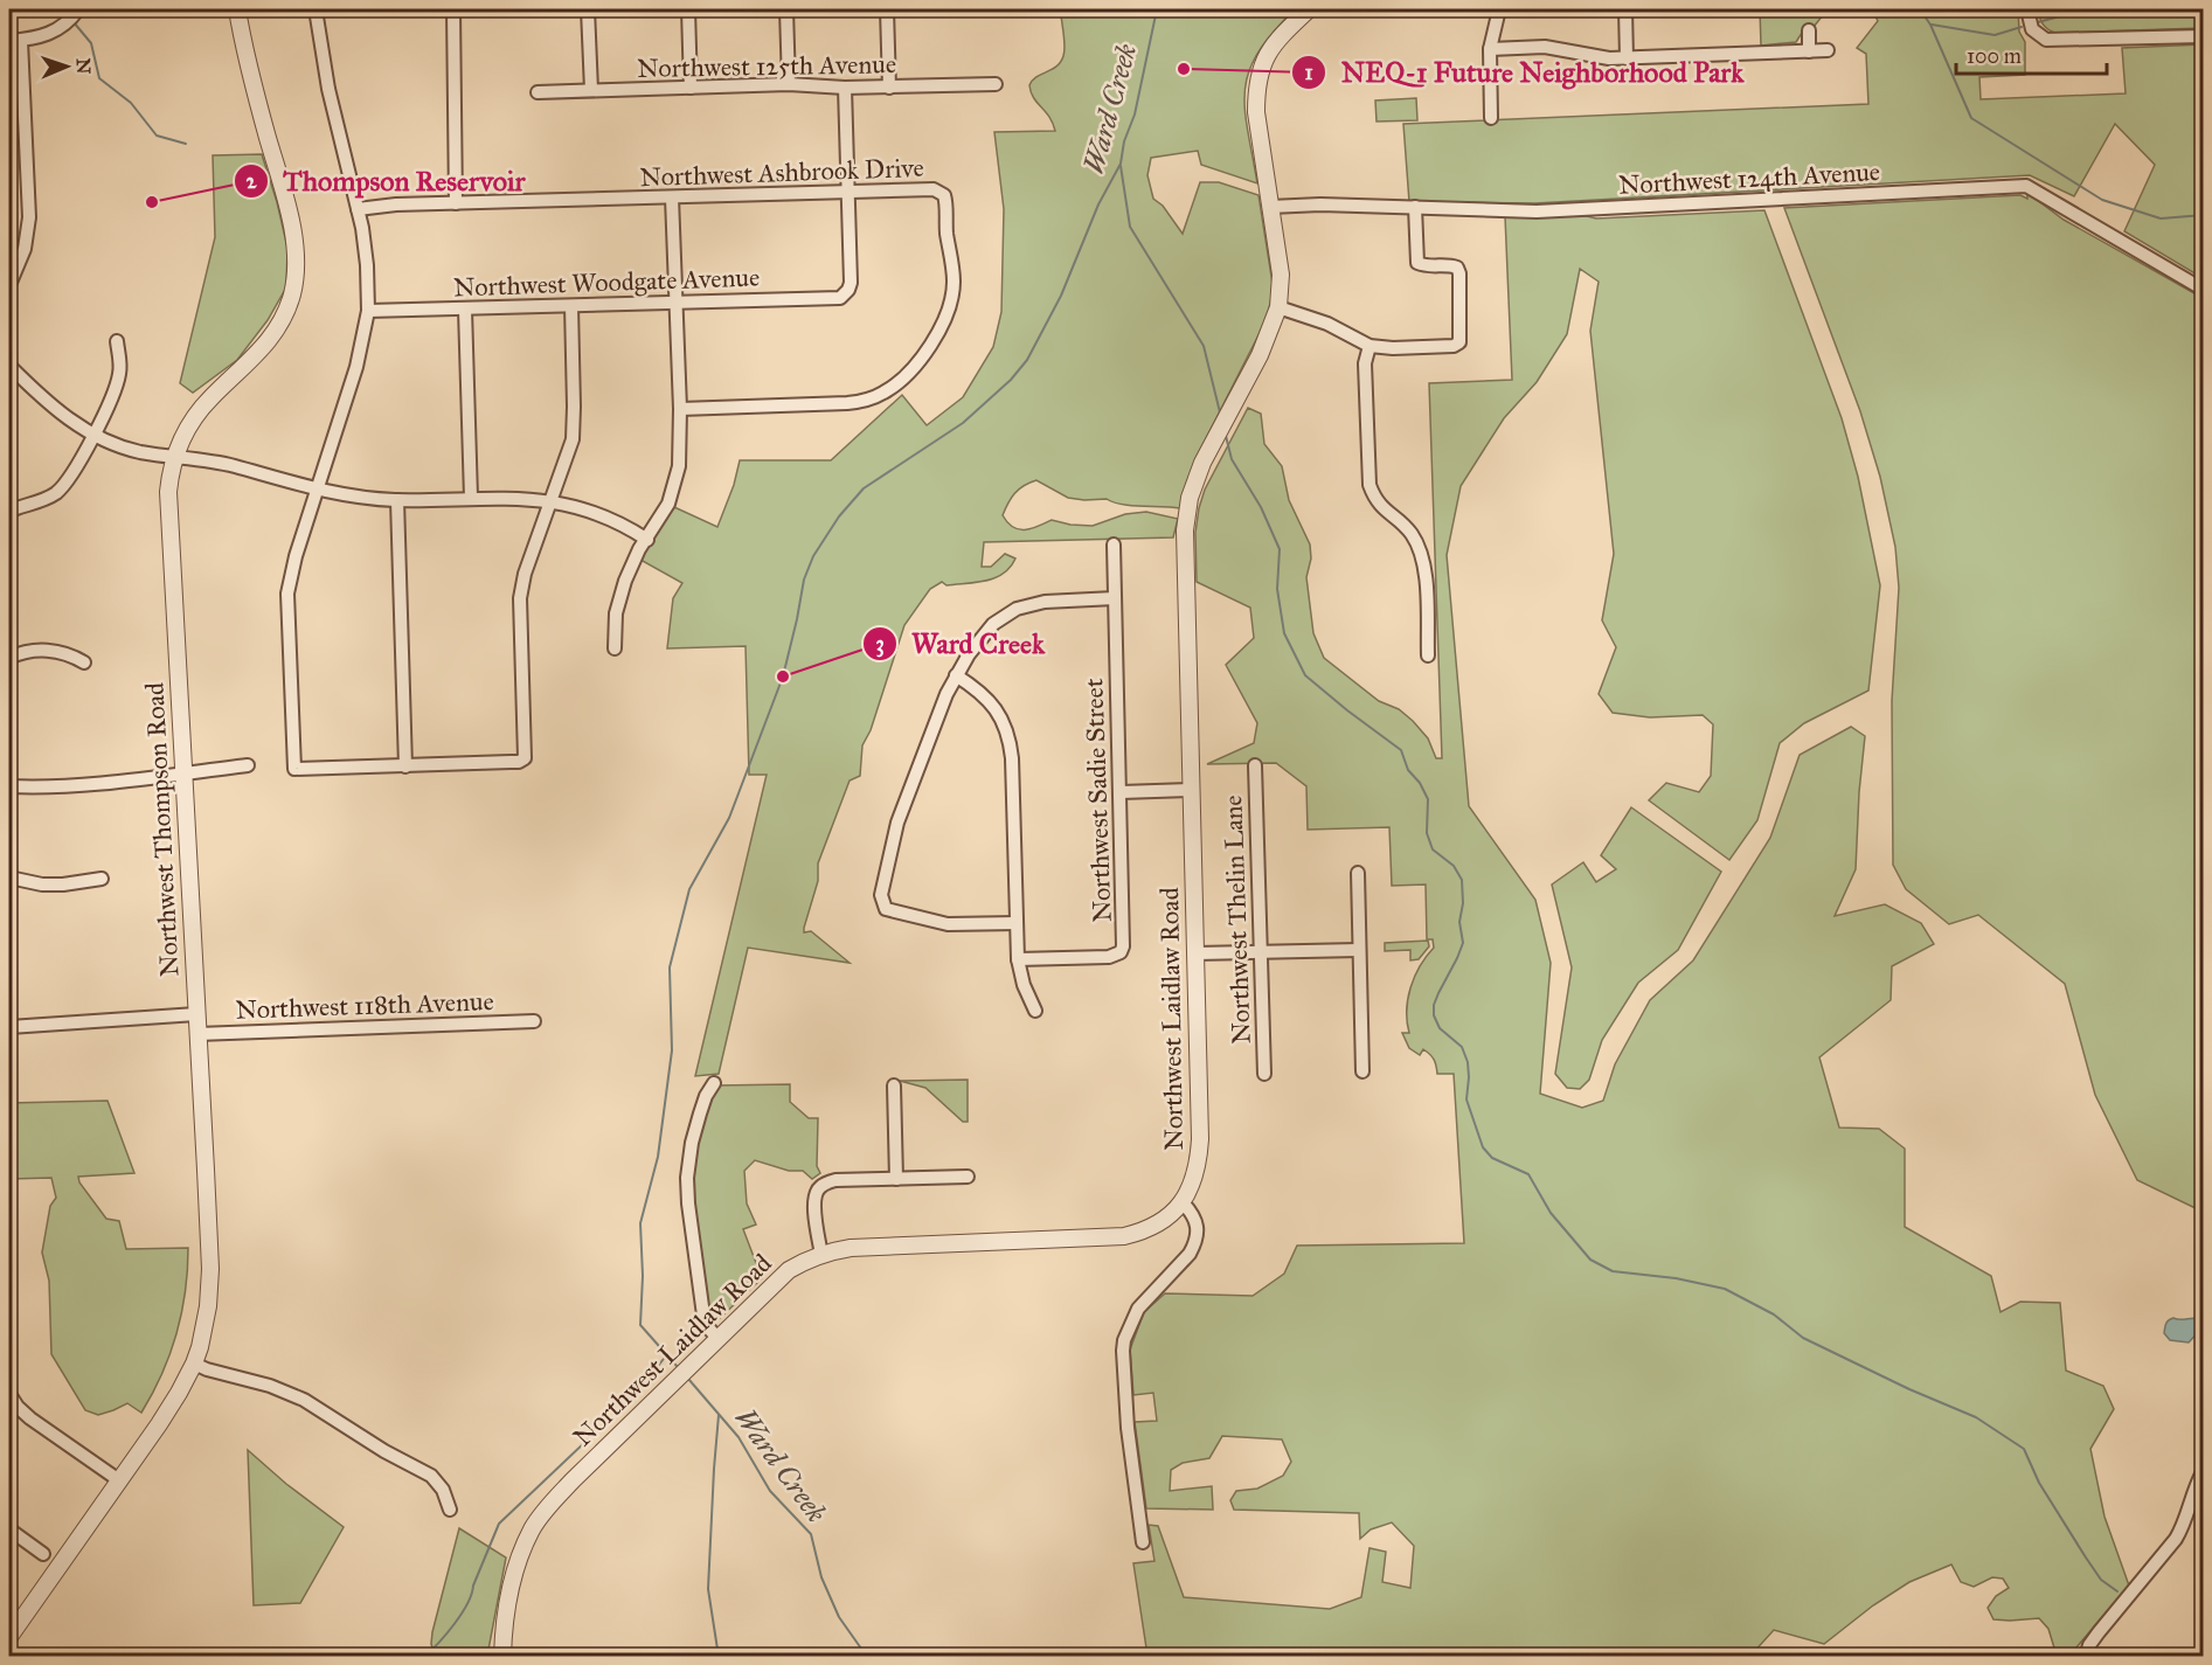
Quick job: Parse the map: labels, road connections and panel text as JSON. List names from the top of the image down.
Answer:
{
  "streets": {
    "street": [
      "Northwest 125th Avenue",
      "Northwest Ashbrook Drive",
      "Northwest 124th Avenue",
      "Northwest Woodgate Avenue",
      "Northwest Sadie Street",
      "Northwest Thompson Road",
      "Northwest Thelin Lane",
      "Northwest 118th Avenue",
      "Northwest Laidlaw Road"
    ]
  },
  "crossings": [
    ["Northwest Ashbrook Drive", "Northwest Woodgate Avenue"],
    ["Northwest 124th Avenue", "Northwest Laidlaw Road"],
    ["Northwest Thompson Road", "Northwest 118th Avenue"]
  ],
  "water": ["Ward Creek"],
  "places": ["NEQ-1 Future Neighborhood Park", "Thompson Reservoir", "Ward Creek"],
  "scale_bar": "100 m",
  "north": "right"
}
